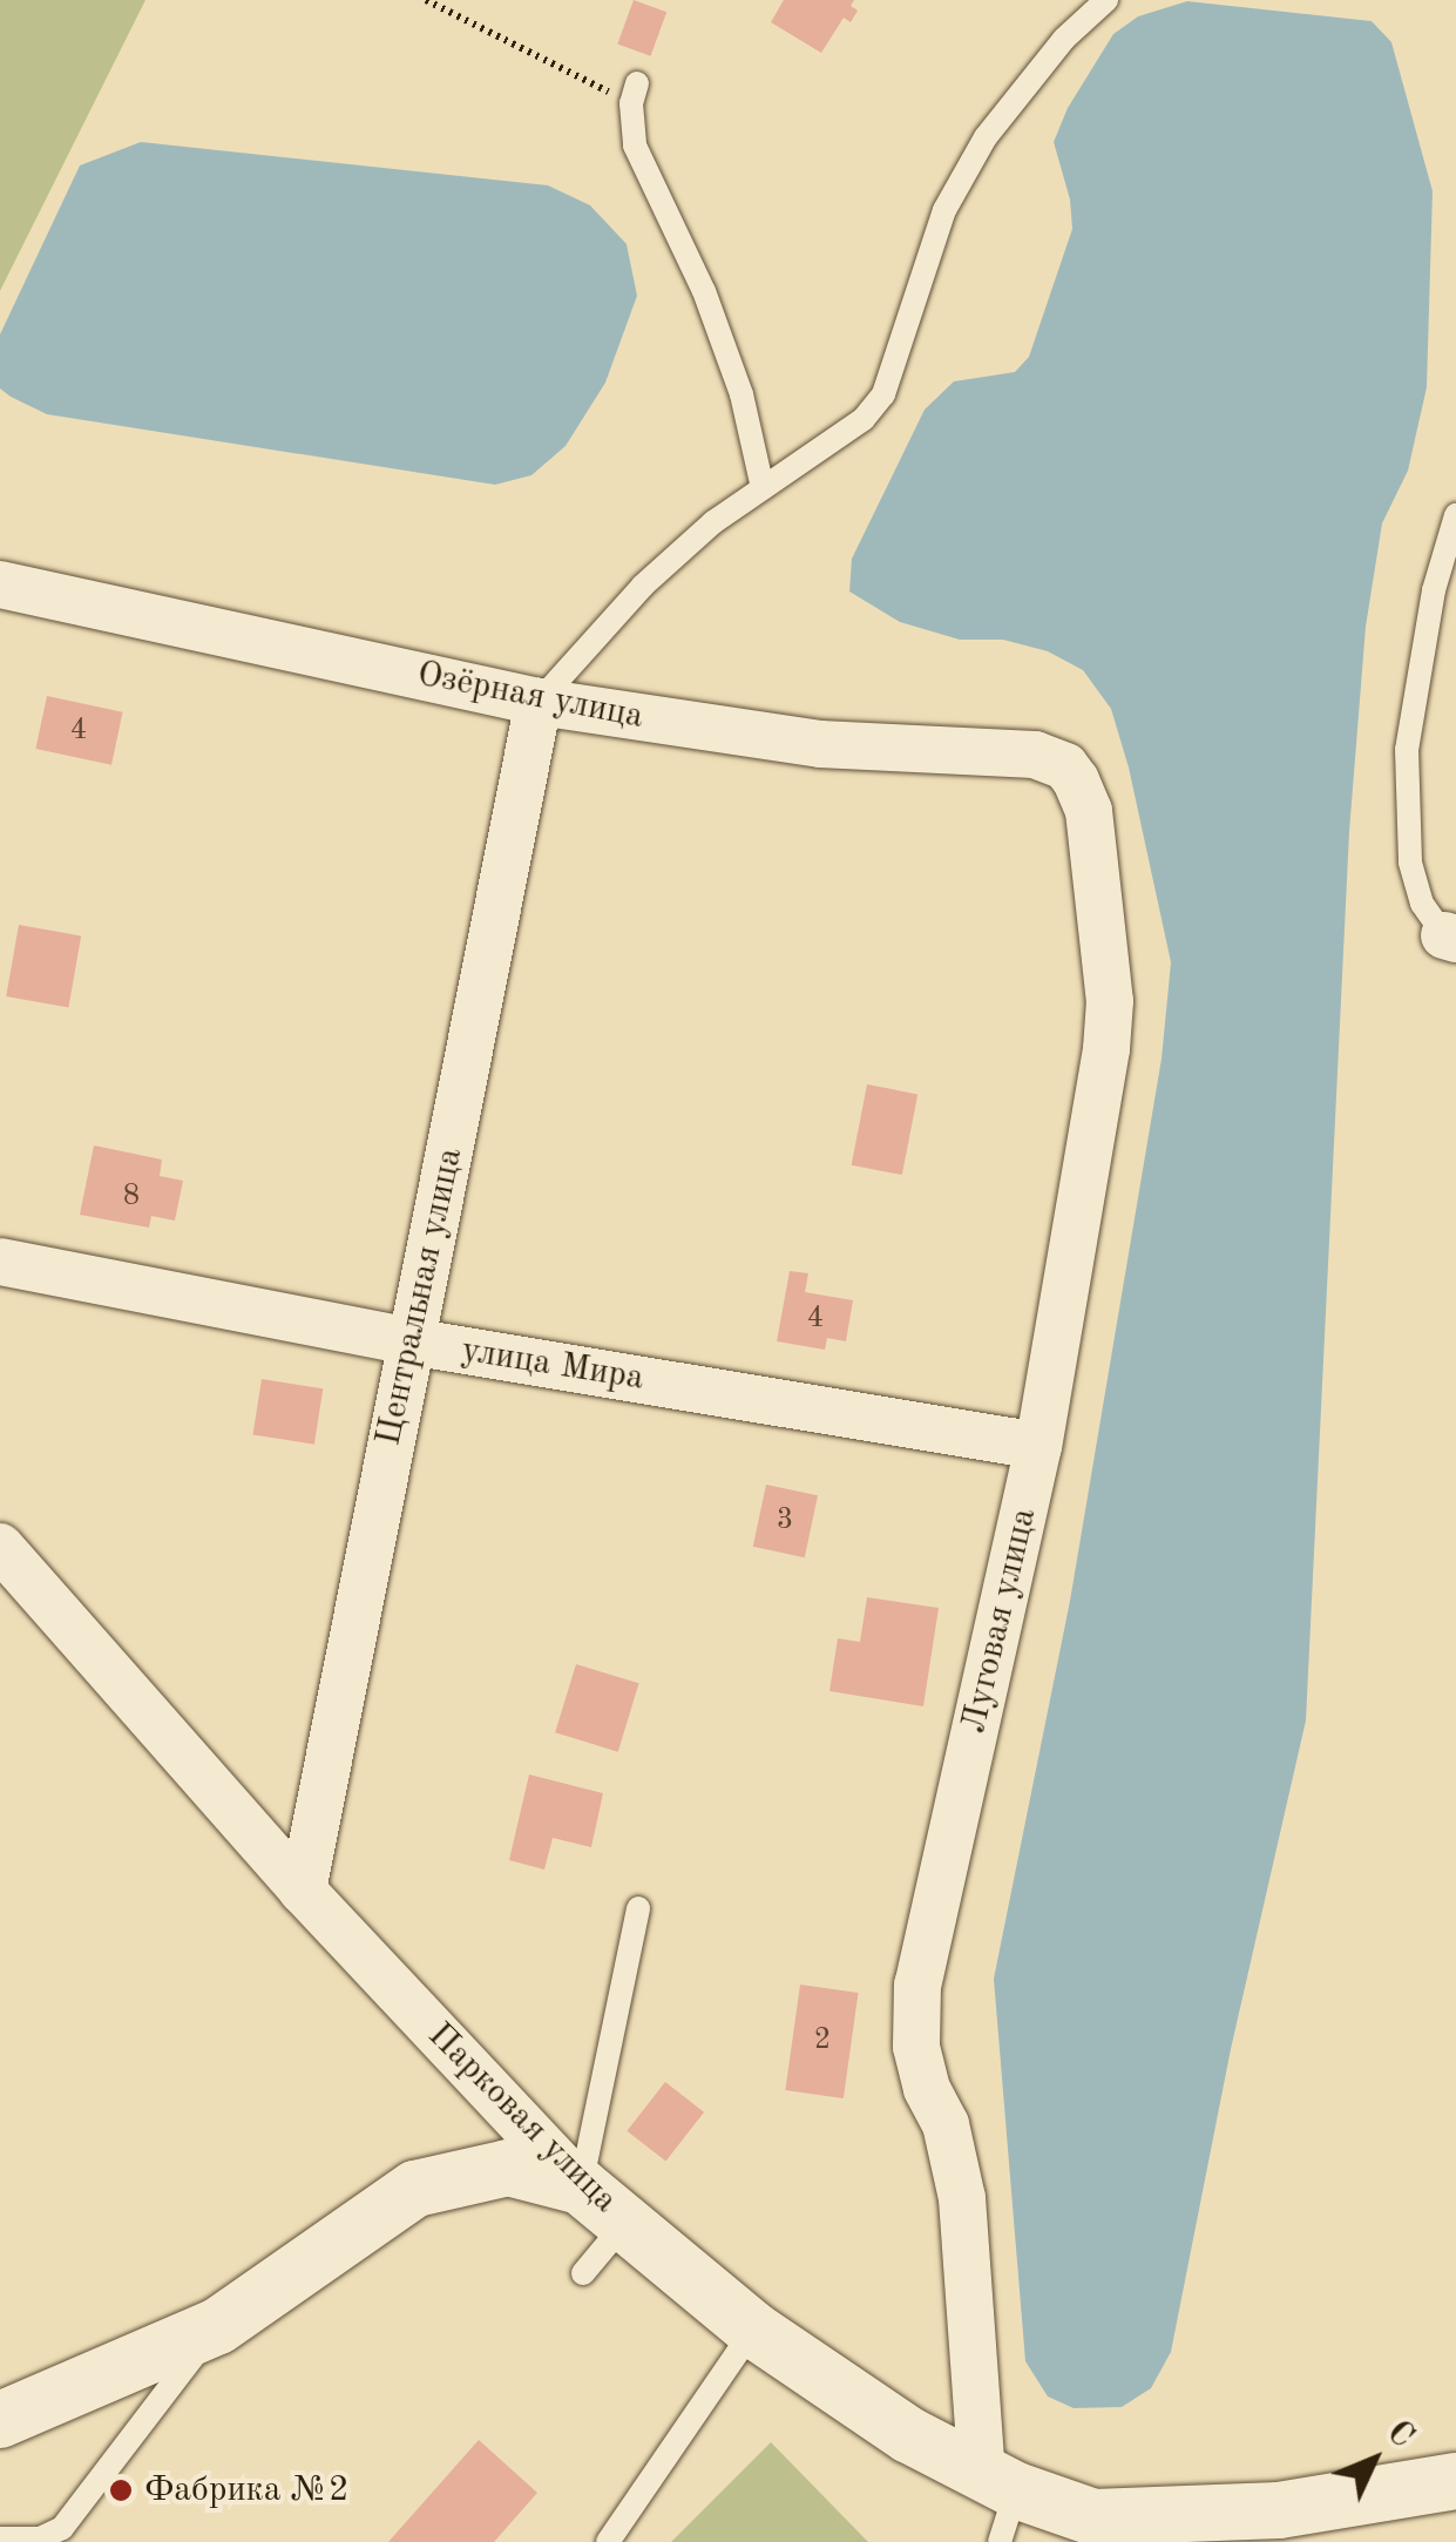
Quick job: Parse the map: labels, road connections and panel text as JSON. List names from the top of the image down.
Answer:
{
  "streets": {
    "street": [
      "Озёрная улица",
      "Центральная улица",
      "улица Мира",
      "Луговая улица",
      "Парковая улица"
    ]
  },
  "crossings": [
    ["Озёрная улица", "Центральная улица"],
    ["Озёрная улица", "Луговая улица"],
    ["Центральная улица", "улица Мира"],
    ["Центральная улица", "Парковая улица"],
    ["улица Мира", "Луговая улица"],
    ["Луговая улица", "Парковая улица"]
  ],
  "places": ["Фабрика №2"],
  "house_numbers": [
    "4",
    "8",
    "4",
    "3",
    "2"
  ],
  "north": "top right"
}
